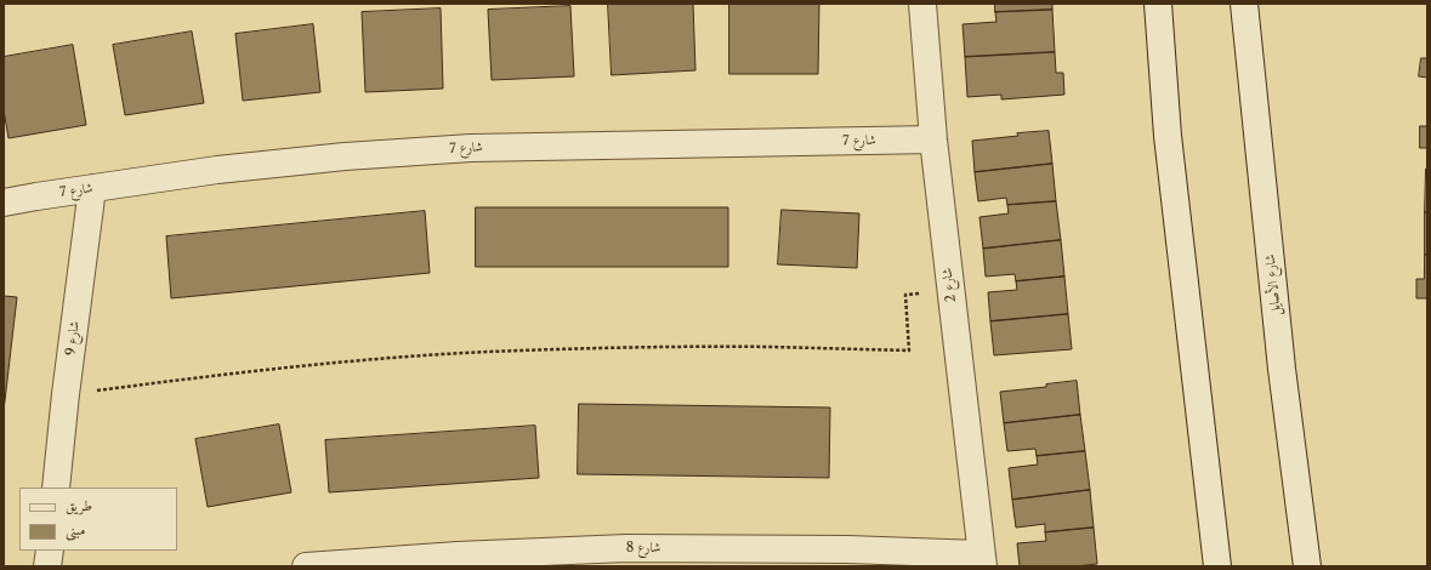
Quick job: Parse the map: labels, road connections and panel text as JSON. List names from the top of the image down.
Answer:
{
  "streets": {
    "street": [
      "شارع 7",
      "شارع 2",
      "شارع الأصايل",
      "شارع 9",
      "شارع 8"
    ]
  },
  "crossings": [
    ["شارع 7", "شارع 2"],
    ["شارع 7", "شارع 9"],
    ["شارع 2", "شارع 8"]
  ],
  "legend": ["طريق", "مبنى"]
}
